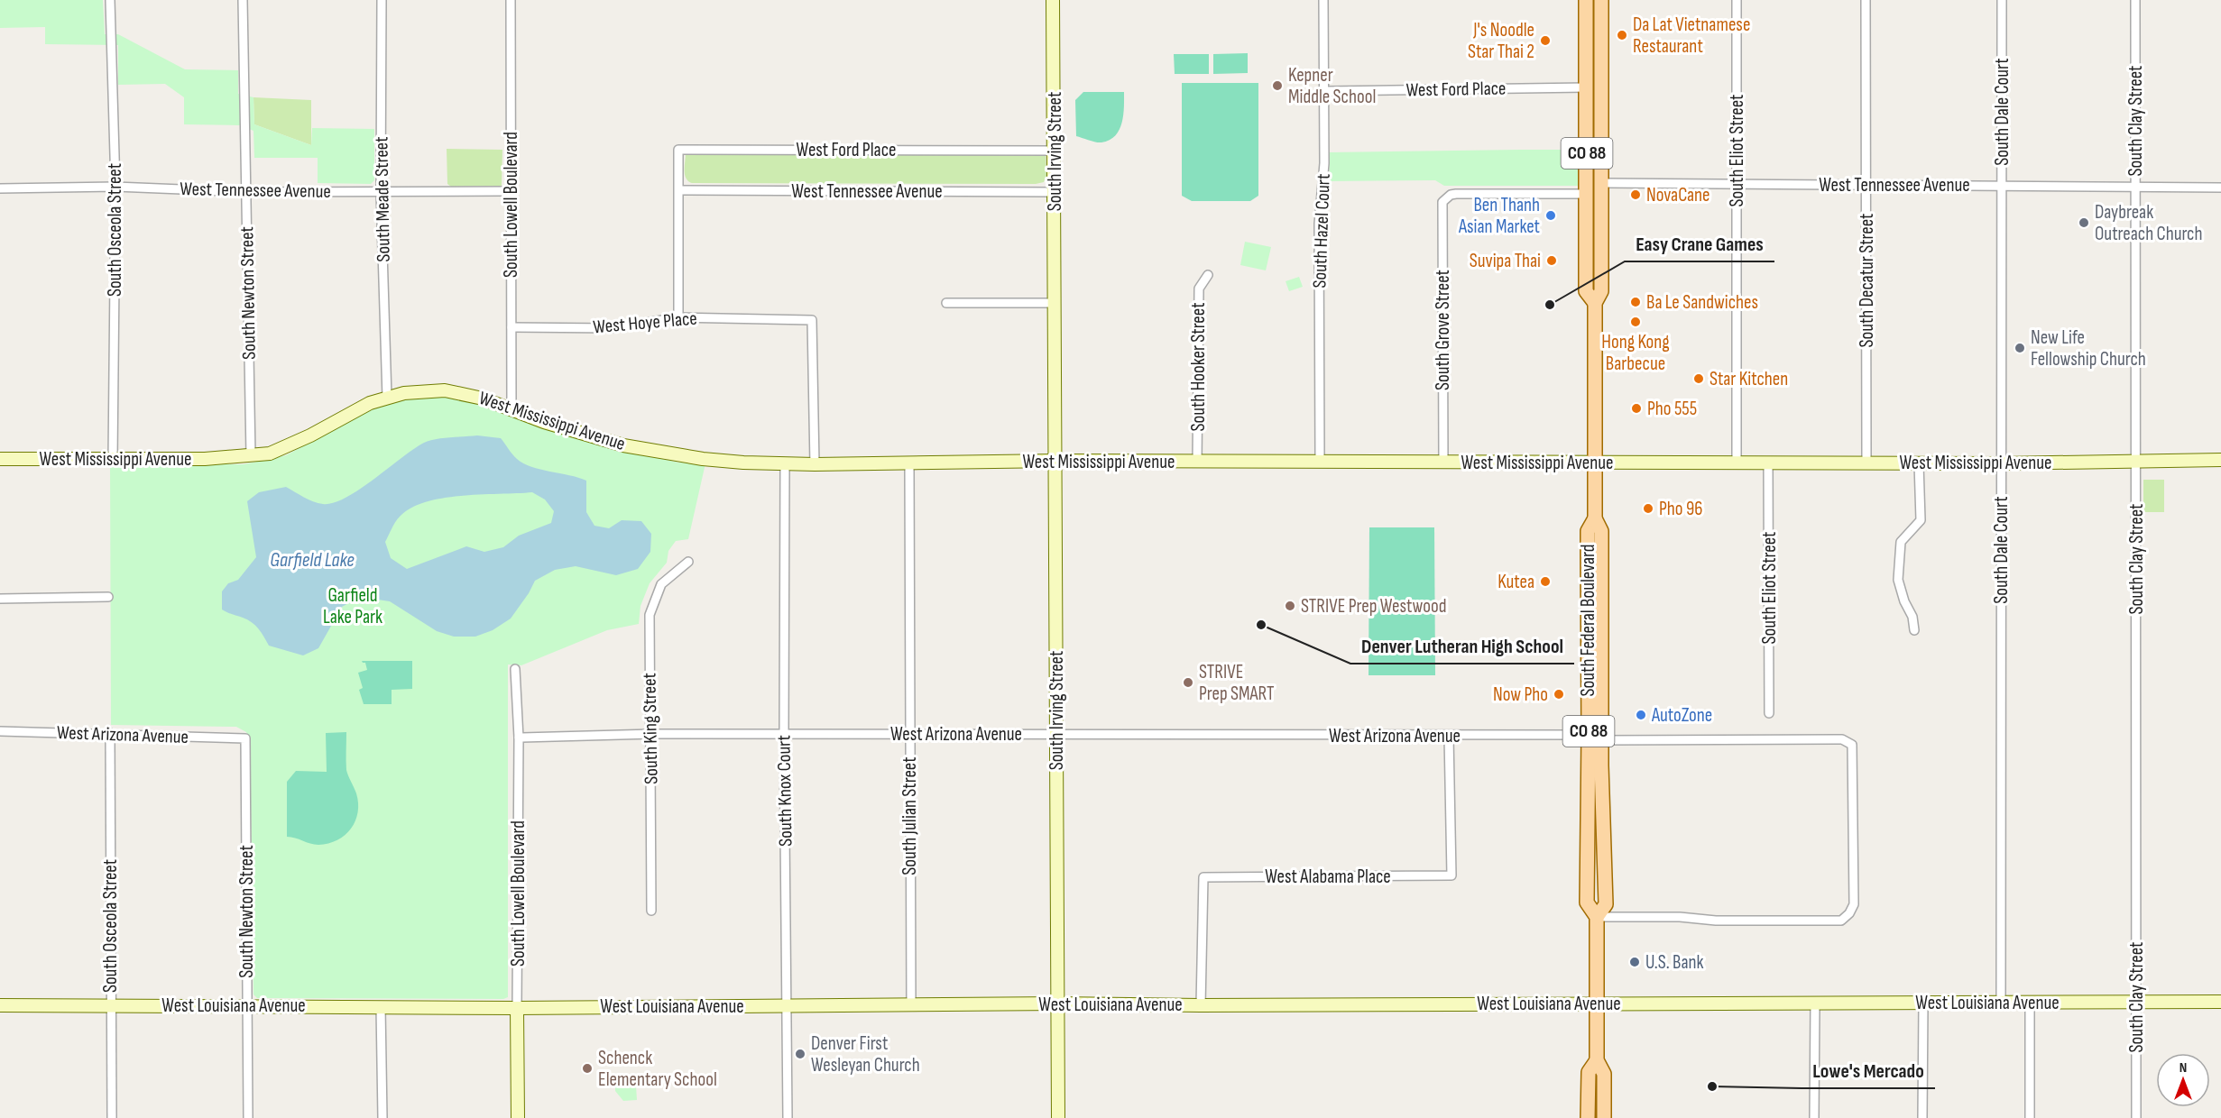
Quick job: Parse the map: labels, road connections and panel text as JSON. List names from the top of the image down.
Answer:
{
  "streets": {
    "main road": ["CO 88", "South Federal Boulevard"],
    "street": [
      "West Ford Place",
      "South Dale Court",
      "South Clay Street",
      "South Eliot Street",
      "South Irving Street",
      "West Tennessee Avenue",
      "South Meade Street",
      "South Lowell Boulevard",
      "South Osceola Street",
      "South Hazel Court",
      "South Decatur Street",
      "South Newton Street",
      "West Hoye Place",
      "South Grove Street",
      "South Hooker Street",
      "West Mississippi Avenue",
      "South King Street",
      "West Arizona Avenue",
      "South Knox Court",
      "South Julian Street",
      "West Alabama Place",
      "West Louisiana Avenue"
    ]
  },
  "crossings": [
    ["West Ford Place", "South Irving Street"],
    ["West Ford Place", "West Tennessee Avenue"],
    ["West Ford Place", "South Hazel Court"],
    ["West Ford Place", "South Federal Boulevard"],
    ["South Dale Court", "West Tennessee Avenue"],
    ["South Dale Court", "West Mississippi Avenue"],
    ["South Dale Court", "West Louisiana Avenue"],
    ["South Clay Street", "West Tennessee Avenue"],
    ["South Clay Street", "West Mississippi Avenue"],
    ["South Clay Street", "West Louisiana Avenue"],
    ["South Eliot Street", "West Tennessee Avenue"],
    ["South Eliot Street", "West Mississippi Avenue"],
    ["South Irving Street", "West Tennessee Avenue"],
    ["South Irving Street", "West Mississippi Avenue"],
    ["South Irving Street", "West Arizona Avenue"],
    ["South Irving Street", "West Louisiana Avenue"],
    ["West Tennessee Avenue", "South Meade Street"],
    ["West Tennessee Avenue", "South Lowell Boulevard"],
    ["West Tennessee Avenue", "South Osceola Street"],
    ["West Tennessee Avenue", "South Decatur Street"],
    ["West Tennessee Avenue", "South Newton Street"],
    ["West Tennessee Avenue", "South Federal Boulevard"],
    ["South Meade Street", "West Mississippi Avenue"],
    ["South Lowell Boulevard", "West Hoye Place"],
    ["South Lowell Boulevard", "West Mississippi Avenue"],
    ["South Lowell Boulevard", "West Arizona Avenue"],
    ["South Lowell Boulevard", "West Louisiana Avenue"],
    ["South Osceola Street", "West Mississippi Avenue"],
    ["South Osceola Street", "West Arizona Avenue"],
    ["South Osceola Street", "West Louisiana Avenue"],
    ["South Hazel Court", "West Mississippi Avenue"],
    ["South Decatur Street", "West Mississippi Avenue"],
    ["South Newton Street", "West Mississippi Avenue"],
    ["South Newton Street", "West Arizona Avenue"],
    ["South Newton Street", "West Louisiana Avenue"],
    ["West Hoye Place", "West Mississippi Avenue"],
    ["South Grove Street", "West Mississippi Avenue"],
    ["South Grove Street", "South Federal Boulevard"],
    ["South Hooker Street", "West Mississippi Avenue"],
    ["West Mississippi Avenue", "South Federal Boulevard"],
    ["West Mississippi Avenue", "South Knox Court"],
    ["West Mississippi Avenue", "South Julian Street"],
    ["South Federal Boulevard", "West Arizona Avenue"],
    ["South Federal Boulevard", "West Louisiana Avenue"],
    ["South King Street", "West Arizona Avenue"],
    ["West Arizona Avenue", "South Knox Court"],
    ["West Arizona Avenue", "South Julian Street"],
    ["West Arizona Avenue", "West Alabama Place"],
    ["South Knox Court", "West Louisiana Avenue"],
    ["South Julian Street", "West Louisiana Avenue"],
    ["West Alabama Place", "West Louisiana Avenue"]
  ],
  "water": ["Garfield Lake"],
  "parks": ["Garfield Lake Park"],
  "places": [
    "Da Lat Vietnamese Restaurant",
    "J's Noodle Star Thai 2",
    "Kepner Middle School",
    "NovaCane",
    "Ben Thanh Asian Market",
    "Daybreak Outreach Church",
    "Suvipa Thai",
    "Ba Le Sandwiches",
    "Easy Crane Games",
    "Hong Kong Barbecue",
    "New Life Fellowship Church",
    "Star Kitchen",
    "Pho 555",
    "Pho 96",
    "Kutea",
    "STRIVE Prep Westwood",
    "Denver Lutheran High School",
    "STRIVE Prep SMART",
    "Now Pho",
    "AutoZone",
    "U.S. Bank",
    "Denver First Wesleyan Church",
    "Schenck Elementary School",
    "Lowe's Mercado"
  ],
  "north": "top"
}
